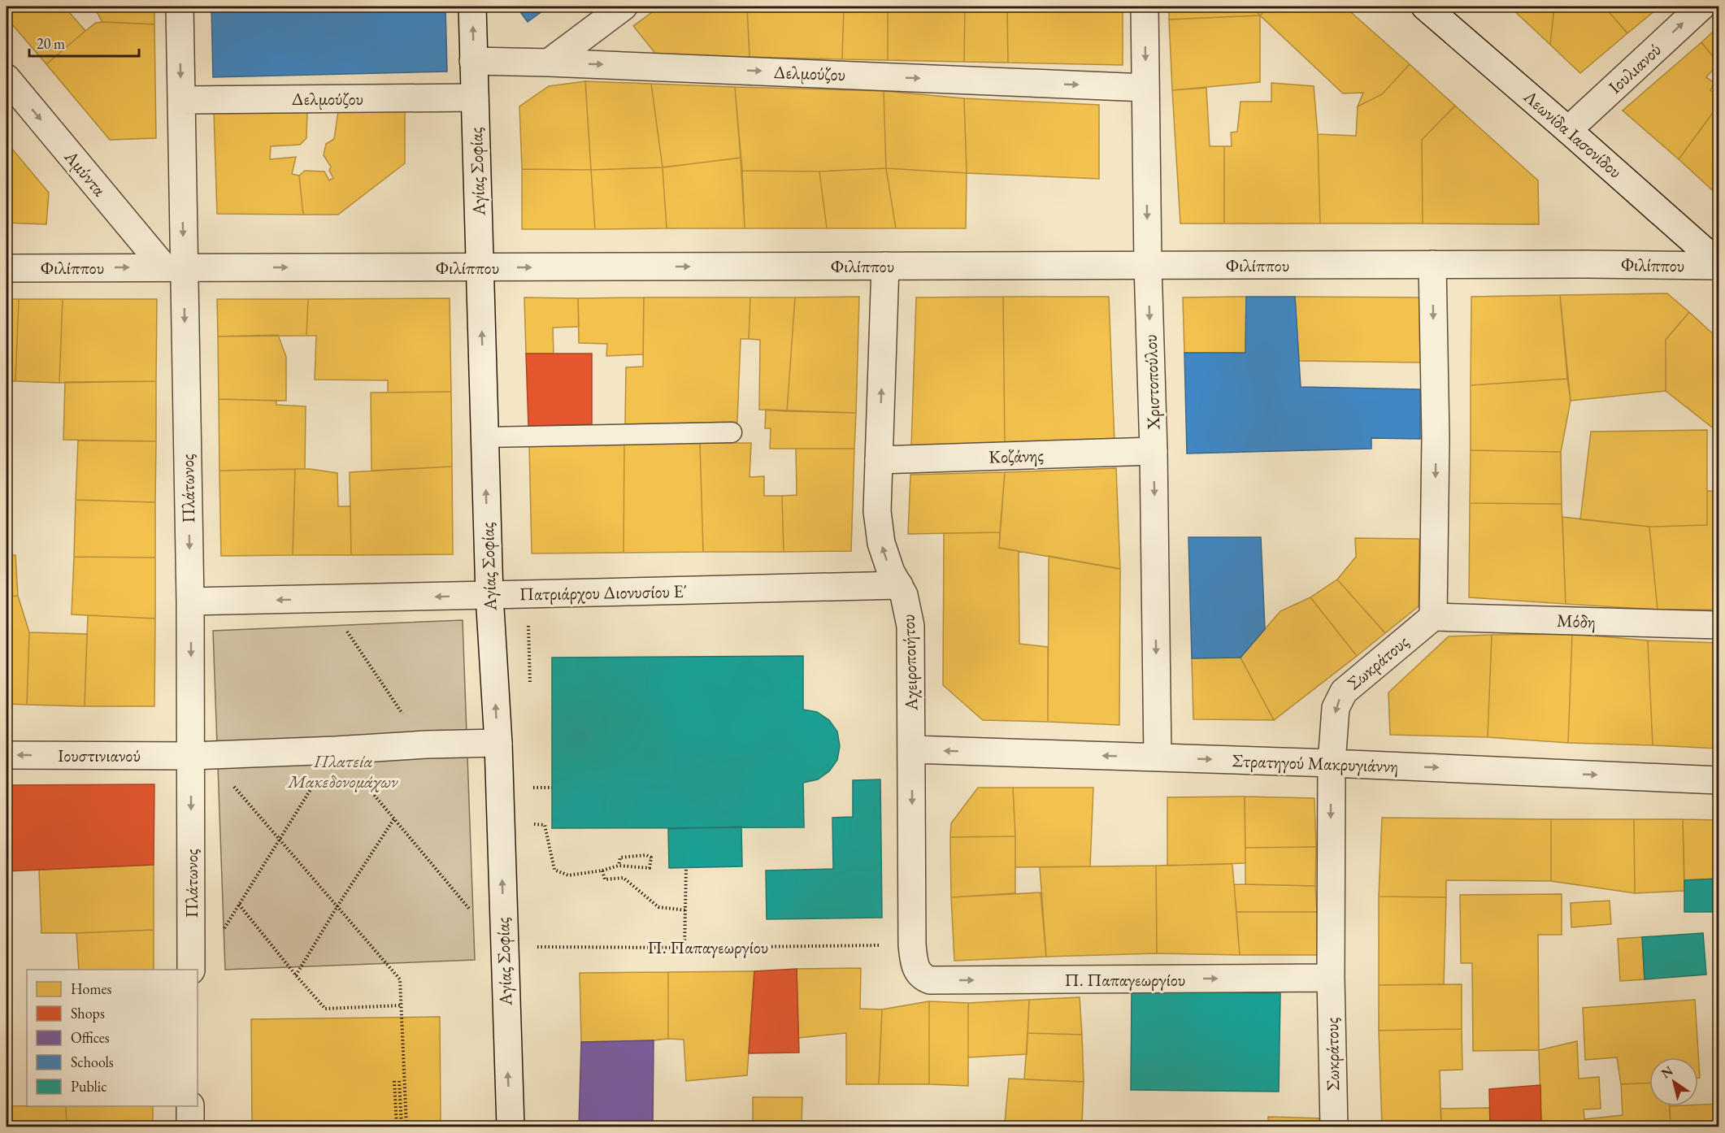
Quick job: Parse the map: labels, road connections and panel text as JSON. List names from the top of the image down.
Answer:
{
  "streets": {
    "street": [
      "Ιουλιανού",
      "Δελμούζου",
      "Λεωνίδα Ιασονίδου",
      "Αγίας Σοφίας",
      "Αμύντα",
      "Φιλίππου",
      "Χριστοπούλου",
      "Κοζάνης",
      "Πλάτωνος",
      "Πατριάρχου Διονυσίου Ε΄",
      "Μόδη",
      "Αχειροποιήτου",
      "Σωκράτους",
      "Ιουστινιανού",
      "Στρατηγού Μακρυγιάννη",
      "Π. Παπαγεωργίου"
    ]
  },
  "crossings": [
    ["Ιουλιανού", "Λεωνίδα Ιασονίδου"],
    ["Δελμούζου", "Αγίας Σοφίας"],
    ["Δελμούζου", "Χριστοπούλου"],
    ["Δελμούζου", "Πλάτωνος"],
    ["Λεωνίδα Ιασονίδου", "Φιλίππου"],
    ["Αγίας Σοφίας", "Φιλίππου"],
    ["Αγίας Σοφίας", "Πατριάρχου Διονυσίου Ε΄"],
    ["Αγίας Σοφίας", "Ιουστινιανού"],
    ["Αγίας Σοφίας", "Π. Παπαγεωργίου"],
    ["Αμύντα", "Φιλίππου"],
    ["Αμύντα", "Πλάτωνος"],
    ["Φιλίππου", "Χριστοπούλου"],
    ["Φιλίππου", "Πλάτωνος"],
    ["Φιλίππου", "Αχειροποιήτου"],
    ["Χριστοπούλου", "Κοζάνης"],
    ["Χριστοπούλου", "Στρατηγού Μακρυγιάννη"],
    ["Κοζάνης", "Αχειροποιήτου"],
    ["Πλάτωνος", "Πατριάρχου Διονυσίου Ε΄"],
    ["Πλάτωνος", "Ιουστινιανού"],
    ["Πατριάρχου Διονυσίου Ε΄", "Αχειροποιήτου"],
    ["Μόδη", "Σωκράτους"],
    ["Αχειροποιήτου", "Στρατηγού Μακρυγιάννη"],
    ["Αχειροποιήτου", "Π. Παπαγεωργίου"],
    ["Σωκράτους", "Στρατηγού Μακρυγιάννη"],
    ["Σωκράτους", "Π. Παπαγεωργίου"]
  ],
  "one_way": [
    "Ιουλιανού",
    "Δελμούζου",
    "Αγίας Σοφίας",
    "Αμύντα",
    "Φιλίππου",
    "Χριστοπούλου",
    "Πλάτωνος",
    "Πατριάρχου Διονυσίου Ε΄",
    "Σωκράτους",
    "Ιουστινιανού",
    "Π. Παπαγεωργίου"
  ],
  "parks": ["Πλατεία Μακεδονομάχων"],
  "legend": [
    "Homes",
    "Shops",
    "Offices",
    "Schools",
    "Public"
  ],
  "scale_bar": "20 m",
  "north": "top left"
}
